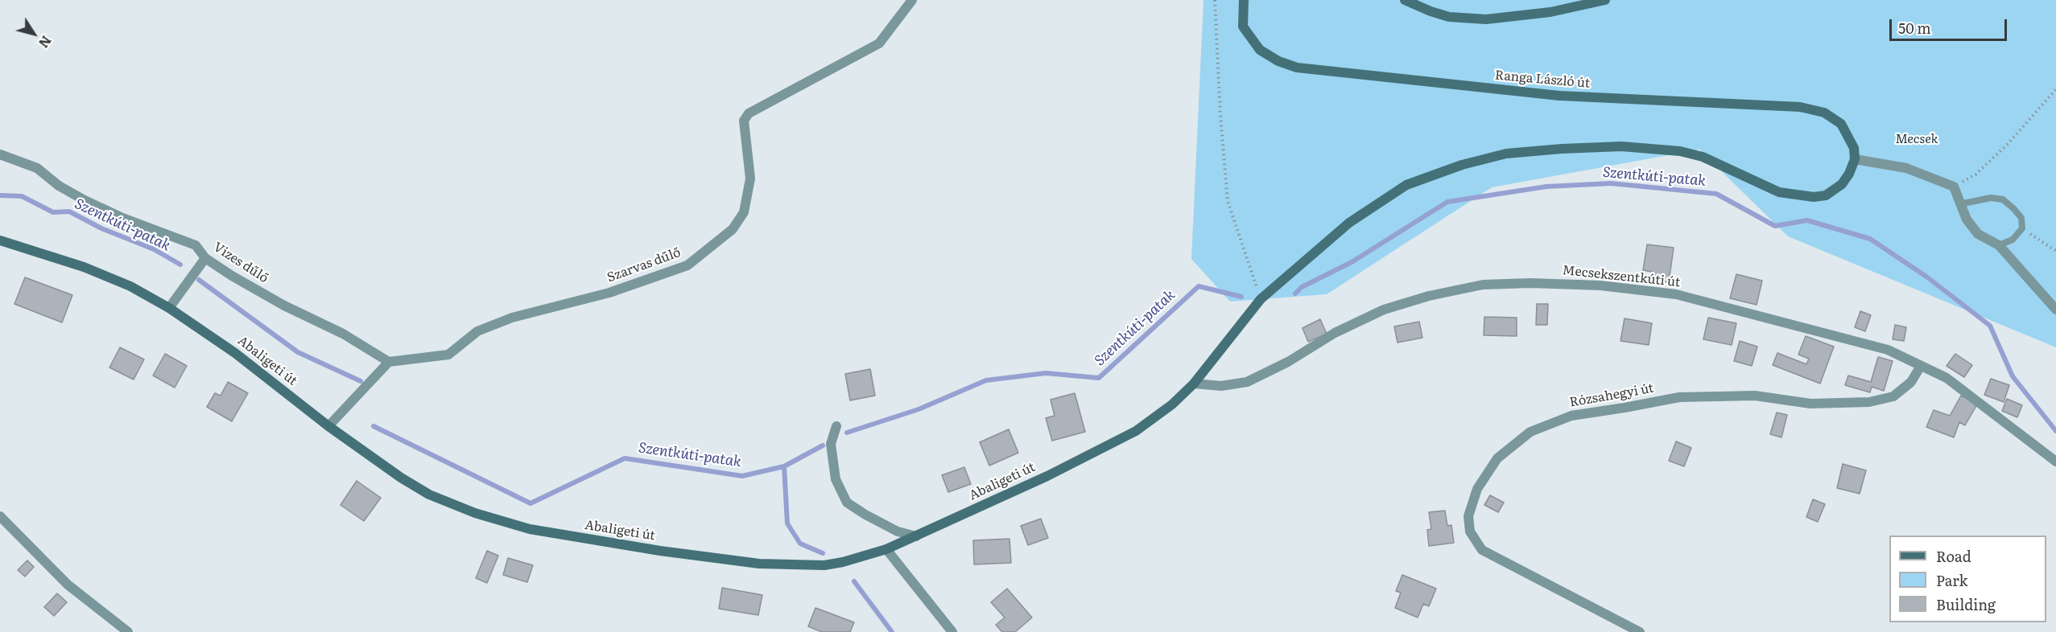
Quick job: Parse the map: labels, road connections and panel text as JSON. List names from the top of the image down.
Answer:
{
  "streets": {
    "main road": ["Ranga László út", "Abaligeti út"],
    "street": [
      "Vizes dűlő",
      "Szarvas dűlő",
      "Mecsekszentkúti út",
      "Rózsahegyi út"
    ]
  },
  "crossings": [
    ["Ranga László út", "Abaligeti út"],
    ["Vizes dűlő", "Szarvas dűlő"],
    ["Mecsekszentkúti út", "Abaligeti út"],
    ["Mecsekszentkúti út", "Rózsahegyi út"]
  ],
  "water": ["Szentkúti-patak"],
  "parks": ["Mecsek"],
  "legend": ["Road", "Park", "Building"],
  "scale_bar": "50 m",
  "north": "bottom right"
}
